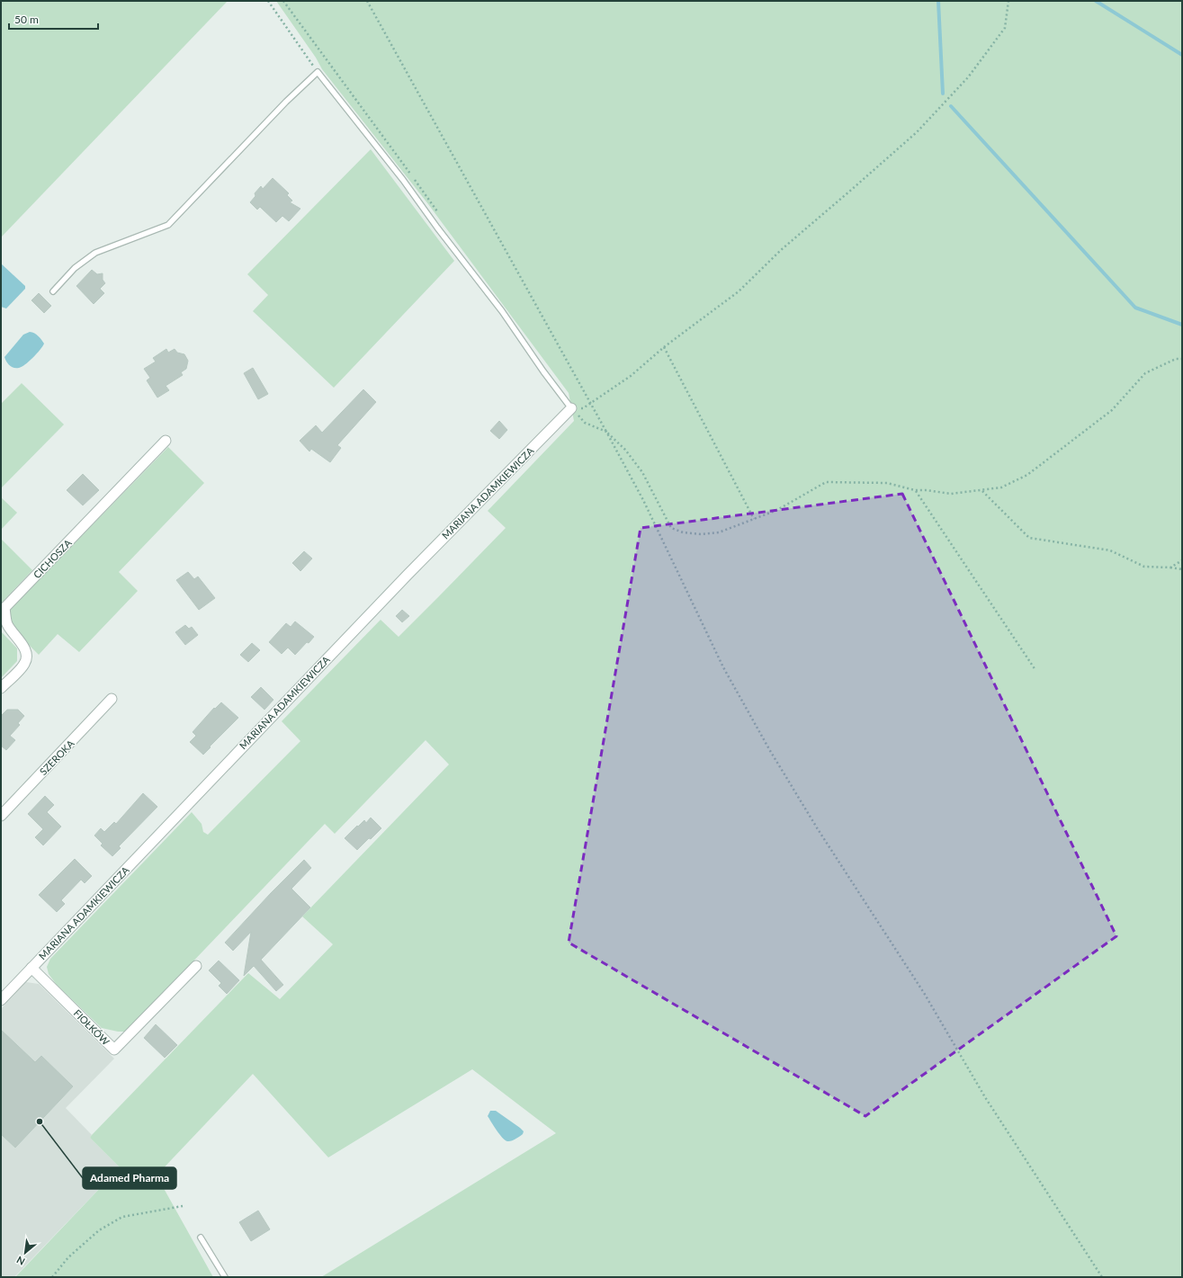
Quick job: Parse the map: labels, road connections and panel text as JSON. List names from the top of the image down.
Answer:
{
  "streets": {
    "street": [
      "MARIANA ADAMKIEWICZA",
      "CICHOSZA",
      "SZEROKA",
      "FIOŁKÓW"
    ]
  },
  "crossings": [
    ["MARIANA ADAMKIEWICZA", "FIOŁKÓW"]
  ],
  "places": ["Adamed Pharma"],
  "scale_bar": "50 m",
  "north": "bottom left"
}
